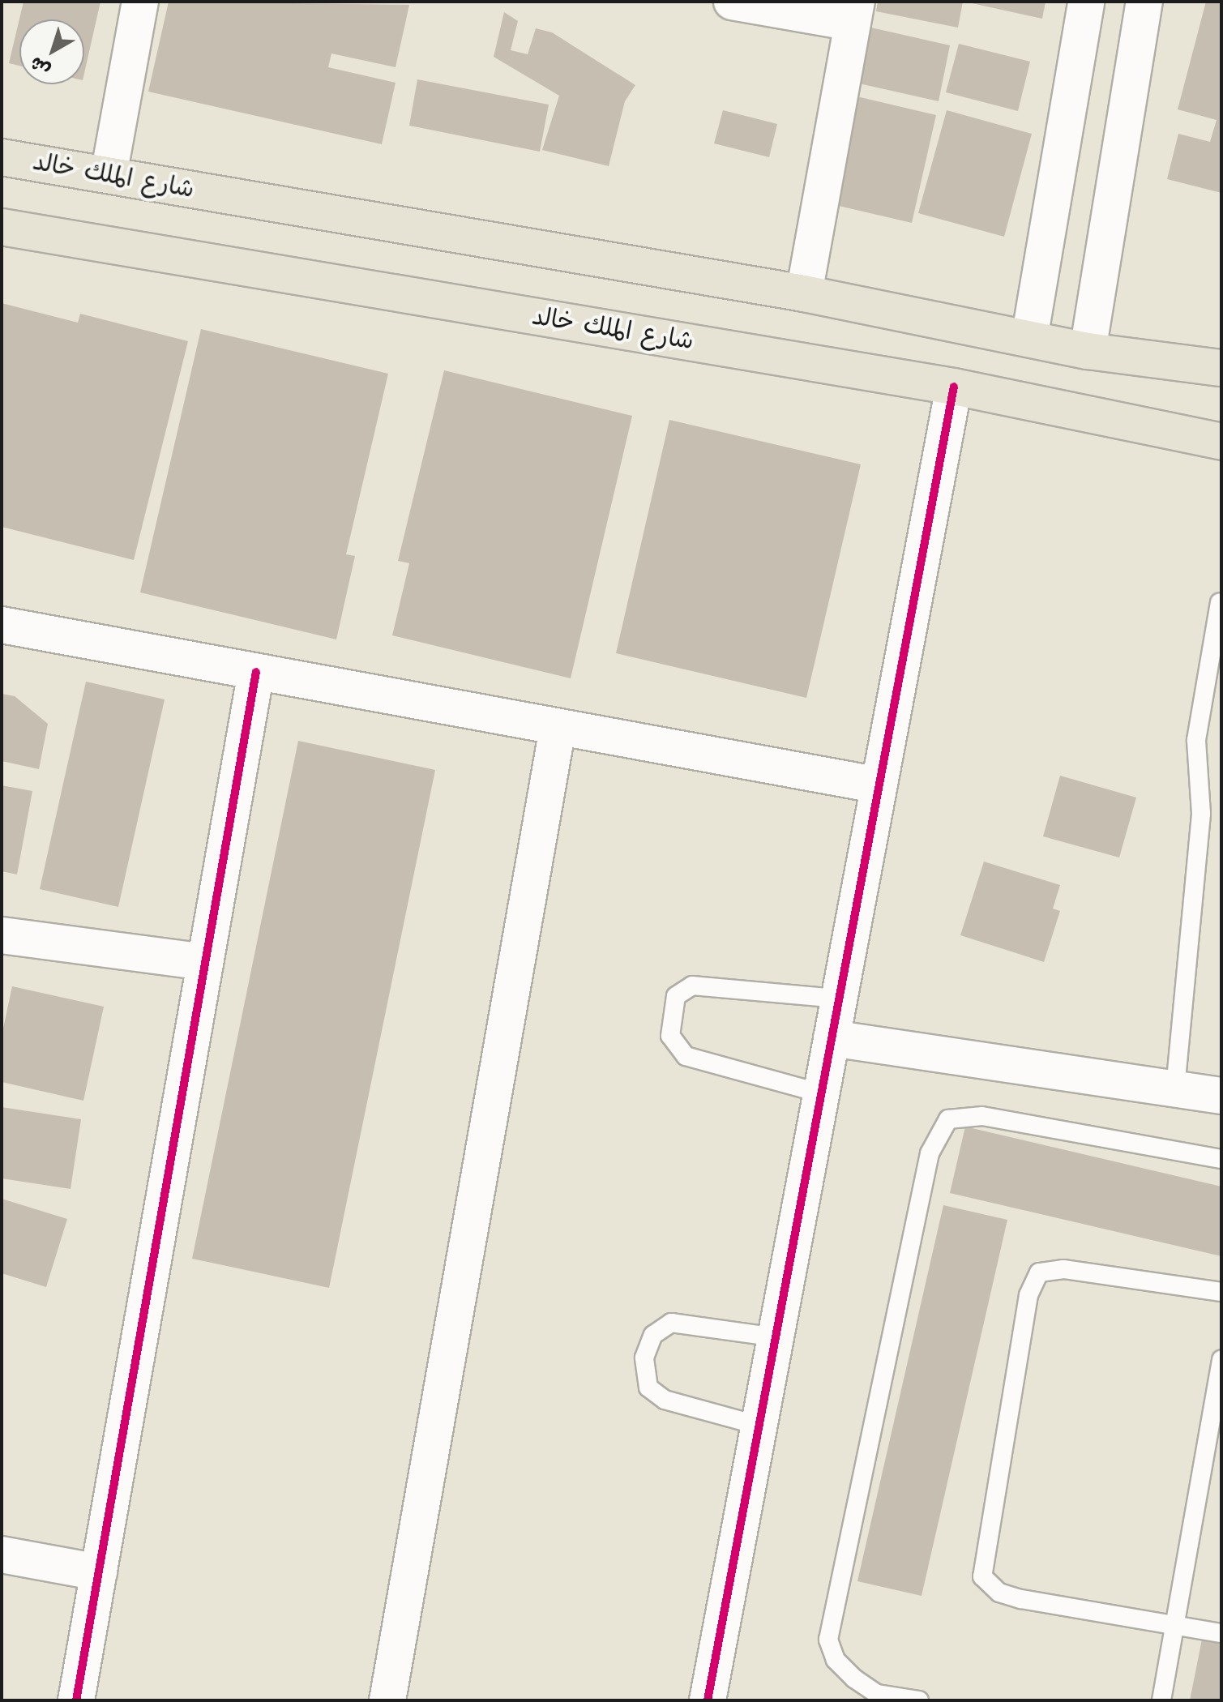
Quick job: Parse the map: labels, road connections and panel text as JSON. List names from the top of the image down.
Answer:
{
  "streets": {
    "main road": ["شارع الملك خالد"]
  },
  "north": "bottom left"
}
